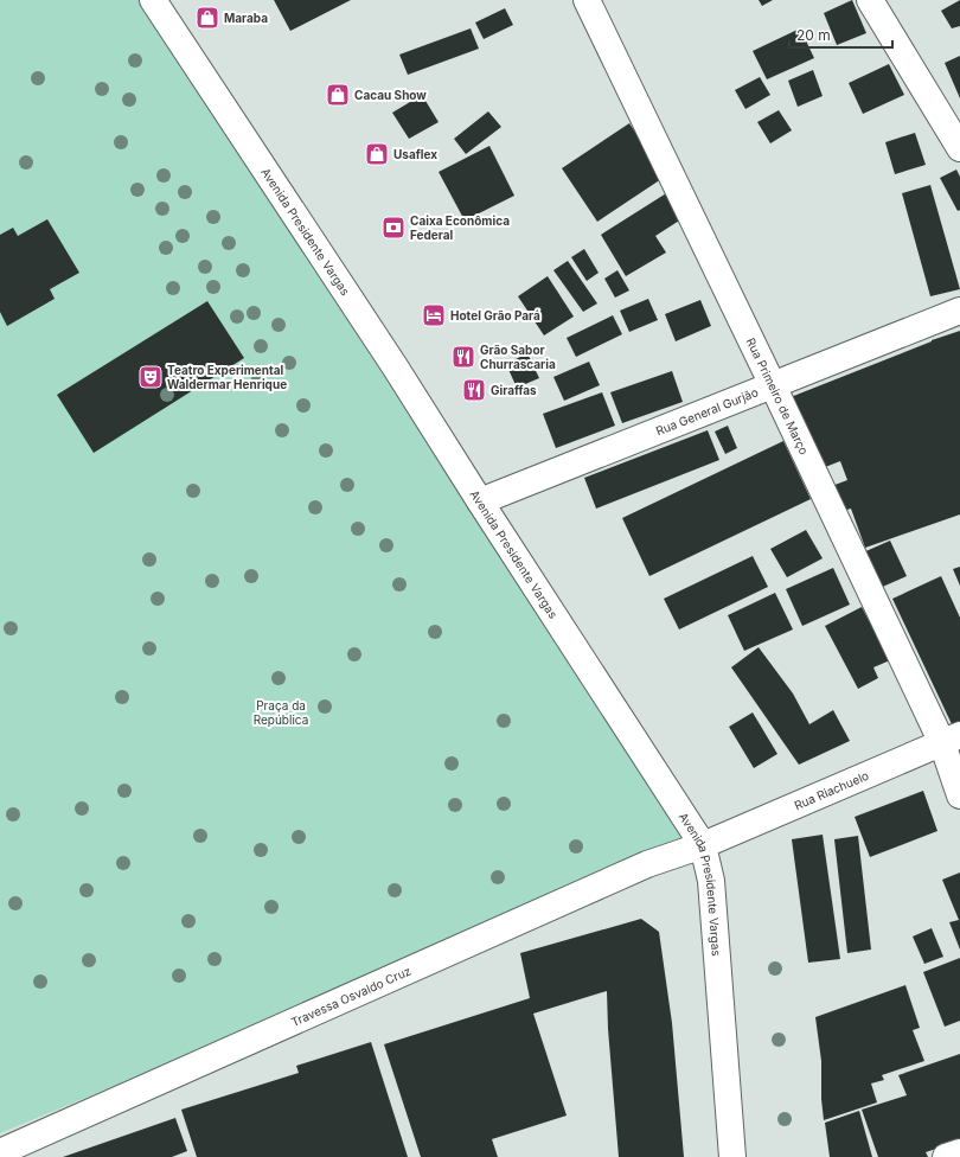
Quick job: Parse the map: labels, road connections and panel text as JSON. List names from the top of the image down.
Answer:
{
  "streets": {
    "main road": [
      "Avenida Presidente Vargas",
      "Rua Primeiro de Março",
      "Rua General Gurjão",
      "Rua Riachuelo",
      "Travessa Osvaldo Cruz"
    ]
  },
  "crossings": [
    ["Avenida Presidente Vargas", "Rua General Gurjão"],
    ["Avenida Presidente Vargas", "Rua Riachuelo"],
    ["Avenida Presidente Vargas", "Travessa Osvaldo Cruz"],
    ["Rua Primeiro de Março", "Rua General Gurjão"],
    ["Rua Primeiro de Março", "Rua Riachuelo"],
    ["Rua Riachuelo", "Travessa Osvaldo Cruz"]
  ],
  "parks": ["Praça da República"],
  "places": {
    "shop": ["Maraba", "Cacau Show", "Usaflex"],
    "bank": ["Caixa Econômica Federal"],
    "hotel": ["Hotel Grão Pará"],
    "restaurant": ["Grão Sabor Churrascaria", "Giraffas"],
    "theatre": ["Teatro Experimental Waldermar Henrique"]
  },
  "scale_bar": "20 m"
}
